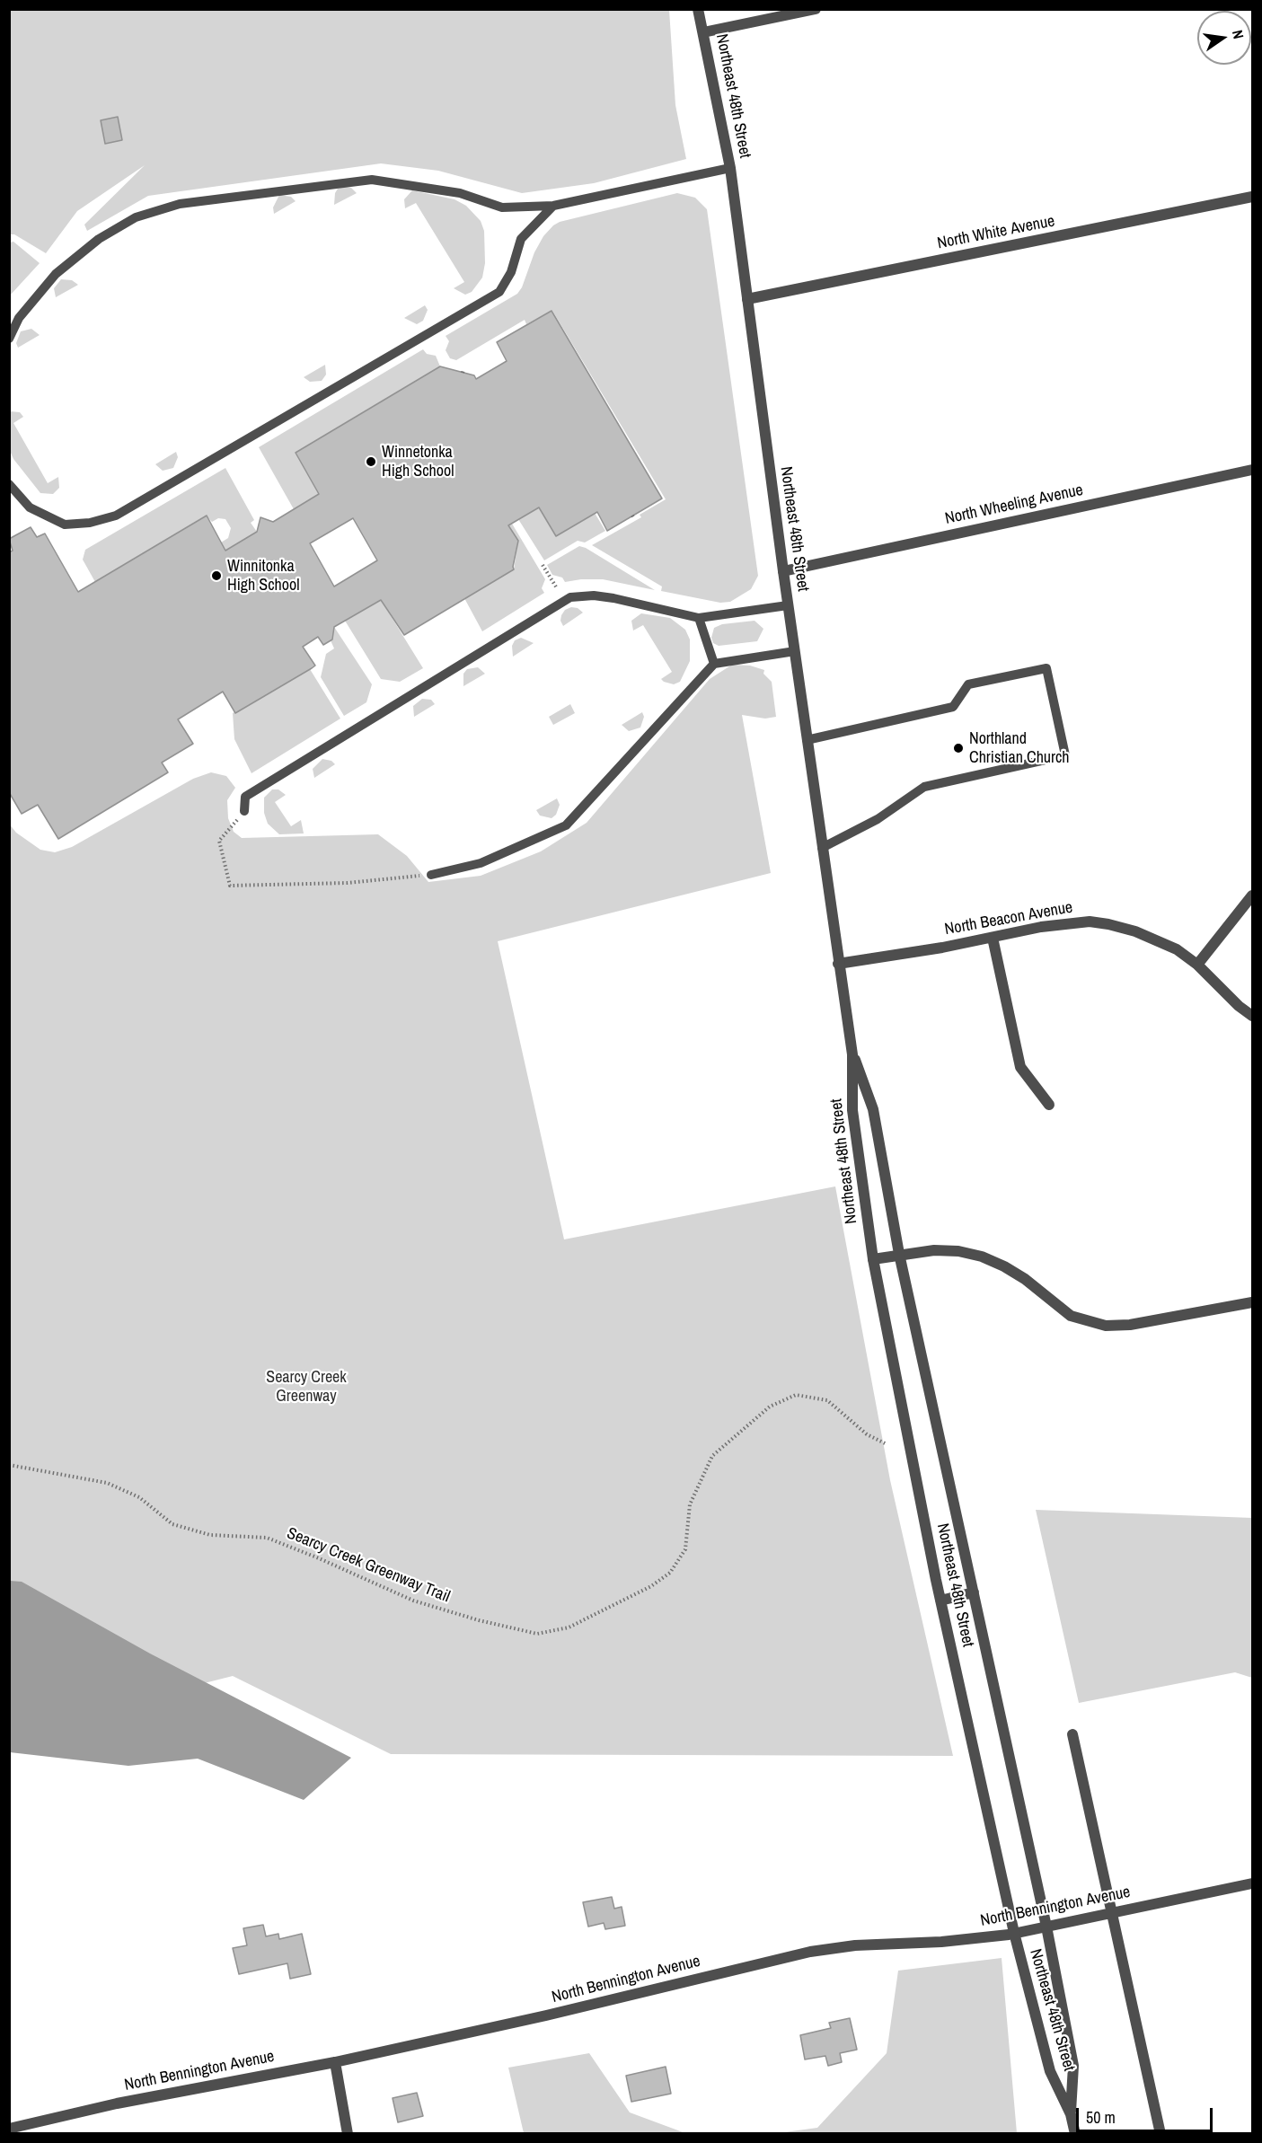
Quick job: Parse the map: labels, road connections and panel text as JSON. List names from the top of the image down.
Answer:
{
  "streets": {
    "street": [
      "Northeast 48th Street",
      "North White Avenue",
      "North Wheeling Avenue",
      "North Beacon Avenue",
      "North Bennington Avenue"
    ],
    "path": ["Searcy Creek Greenway Trail"]
  },
  "crossings": [
    ["Northeast 48th Street", "North White Avenue"],
    ["Northeast 48th Street", "North Wheeling Avenue"],
    ["Northeast 48th Street", "North Beacon Avenue"],
    ["Northeast 48th Street", "North Bennington Avenue"]
  ],
  "parks": ["Searcy Creek Greenway"],
  "places": ["Winnetonka High School", "Winnitonka High School", "Northland Christian Church"],
  "scale_bar": "50 m",
  "north": "right"
}
